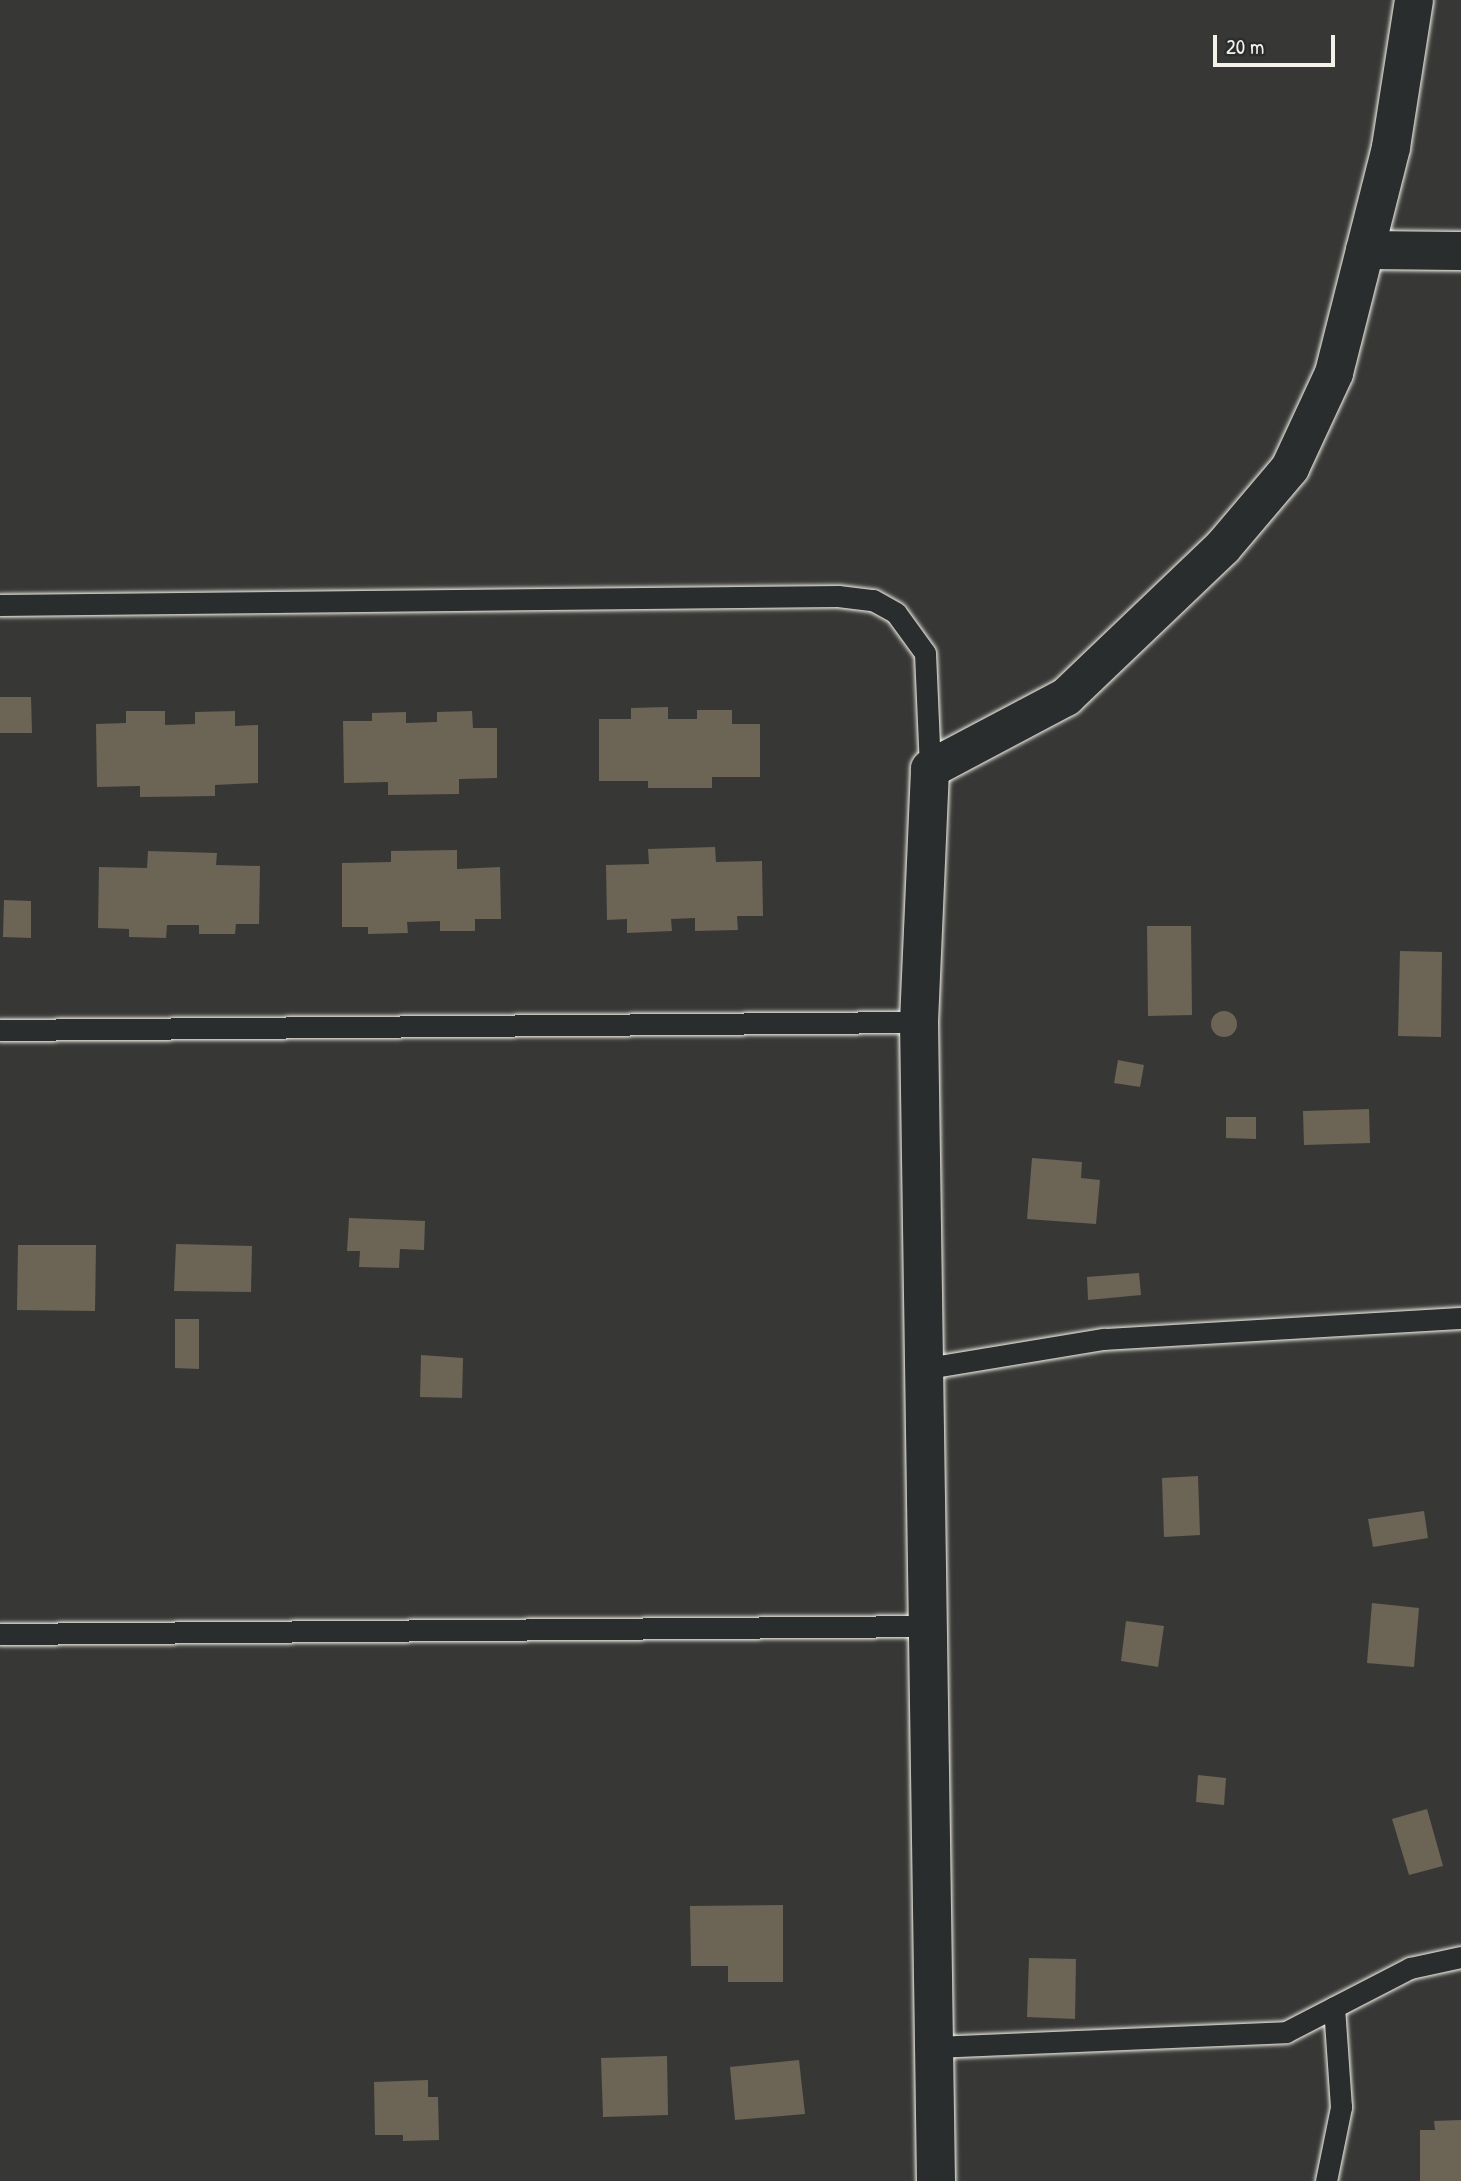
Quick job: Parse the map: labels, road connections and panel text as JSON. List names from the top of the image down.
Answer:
{
  "scale_bar": "20 m"
}
